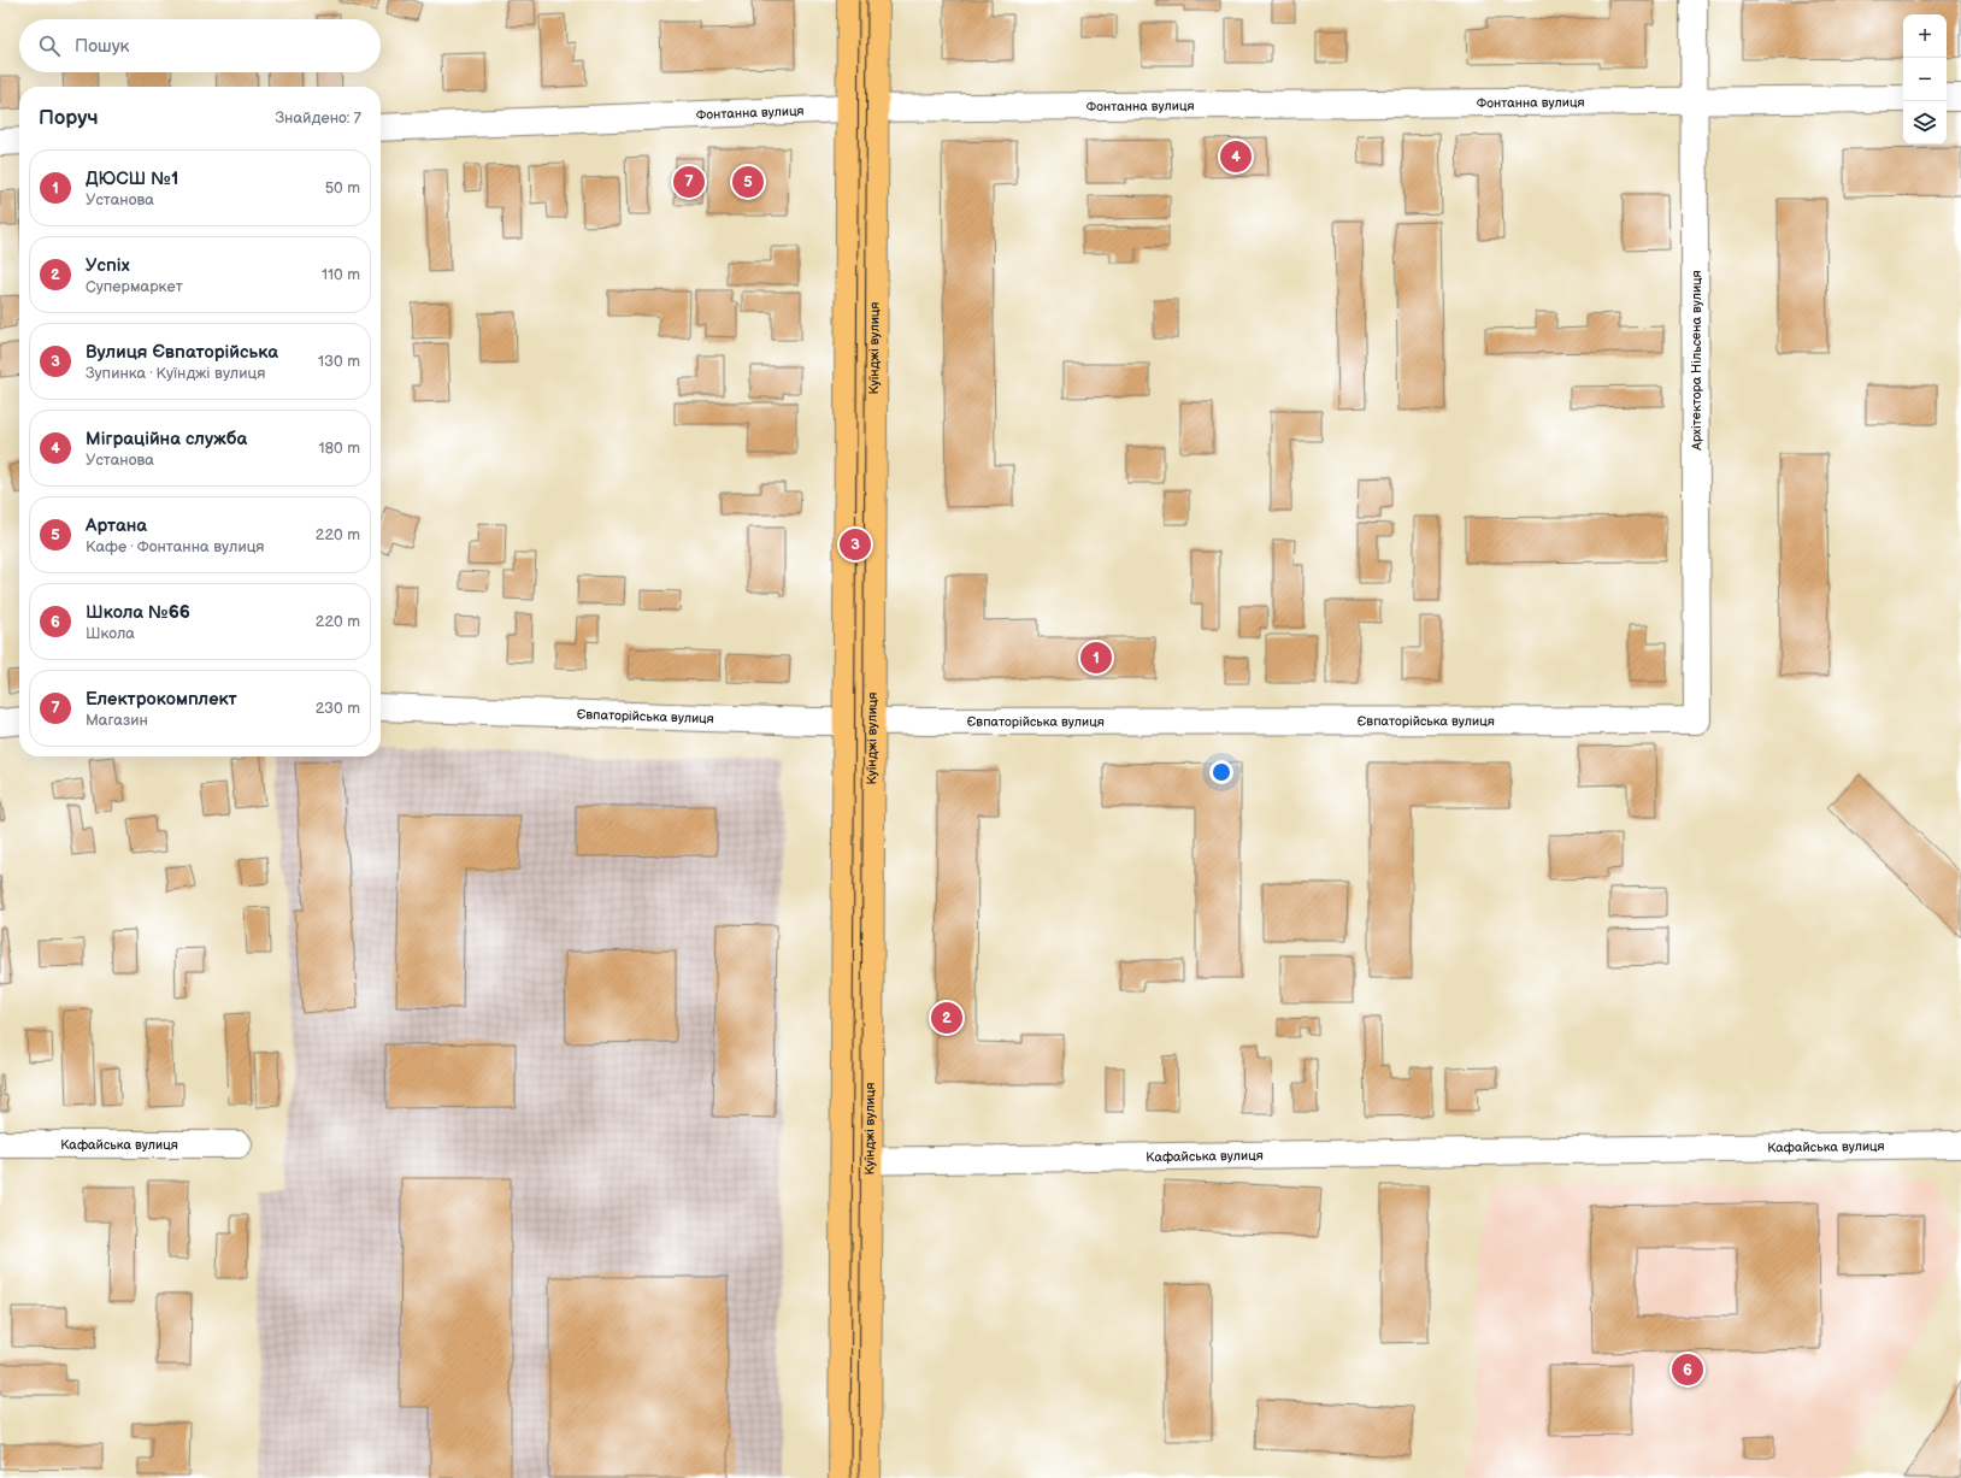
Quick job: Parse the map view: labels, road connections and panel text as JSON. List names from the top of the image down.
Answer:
{
  "streets": {
    "main road": ["Куїнджі вулиця"],
    "street": [
      "Фонтанна вулиця",
      "Архітектора Нільсена вулиця",
      "Євпаторійська вулиця",
      "Кафайська вулиця"
    ]
  },
  "crossings": [
    ["Фонтанна вулиця", "Куїнджі вулиця"],
    ["Фонтанна вулиця", "Архітектора Нільсена вулиця"],
    ["Куїнджі вулиця", "Євпаторійська вулиця"],
    ["Куїнджі вулиця", "Кафайська вулиця"],
    ["Архітектора Нільсена вулиця", "Євпаторійська вулиця"]
  ],
  "page": {
    "map_buttons": ["+", "−"],
    "search": "Пошук",
    "heading": ["Поруч", "Знайдено: 7"],
    "pins": [
      "4",
      "5",
      "7",
      "3",
      "1",
      "2",
      "6"
    ],
    "list": [
      {
        "mark": "1",
        "name": "ДЮСШ №1",
        "note": "Установа",
        "value": "50 m"
      },
      {
        "mark": "2",
        "name": "Успіх",
        "note": "Супермаркет",
        "value": "110 m"
      },
      {
        "mark": "3",
        "name": "Вулиця Євпаторійська",
        "note": "Зупинка · Куїнджі вулиця",
        "value": "130 m"
      },
      {
        "mark": "4",
        "name": "Міграційна служба",
        "note": "Установа",
        "value": "180 m"
      },
      {
        "mark": "5",
        "name": "Артана",
        "note": "Кафе · Фонтанна вулиця",
        "value": "220 m"
      },
      {
        "mark": "6",
        "name": "Школа №66",
        "note": "Школа",
        "value": "220 m"
      },
      {
        "mark": "7",
        "name": "Електрокомплект",
        "note": "Магазин",
        "value": "230 m"
      }
    ]
  }
}
